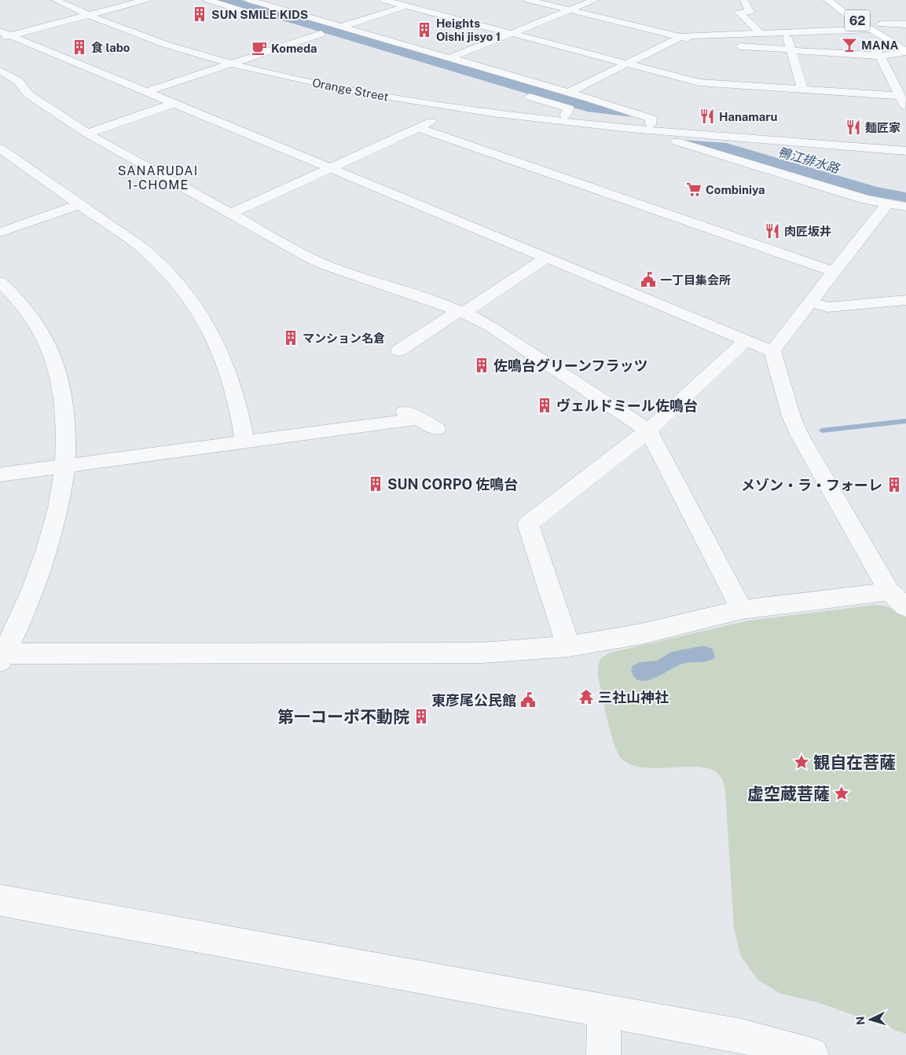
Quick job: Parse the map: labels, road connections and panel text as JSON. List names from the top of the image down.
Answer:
{
  "streets": {
    "main road": ["62"],
    "street": ["Orange Street"]
  },
  "districts": ["SANARUDAI 1-CHOME"],
  "water": ["鴨江排水路"],
  "places": {
    "building": [
      "SUN SMILE KIDS",
      "Heights Oishi jisyo 1",
      "食 labo",
      "マンション名倉",
      "佐鳴台グリーンフラッツ",
      "ヴェルドミール佐鳴台",
      "SUN CORPO 佐鳴台",
      "メゾン・ラ・フォーレ",
      "第一コーポ不動院"
    ],
    "bar": ["MANA"],
    "cafe": ["Komeda"],
    "restaurant": ["Hanamaru", "麺匠家", "肉匠坂井"],
    "supermarket": ["Combiniya"],
    "public building": ["一丁目集会所", "東彦尾公民館"],
    "temple": ["三社山神社"],
    "place": ["観自在菩薩", "虚空蔵菩薩"]
  },
  "north": "left"
}
